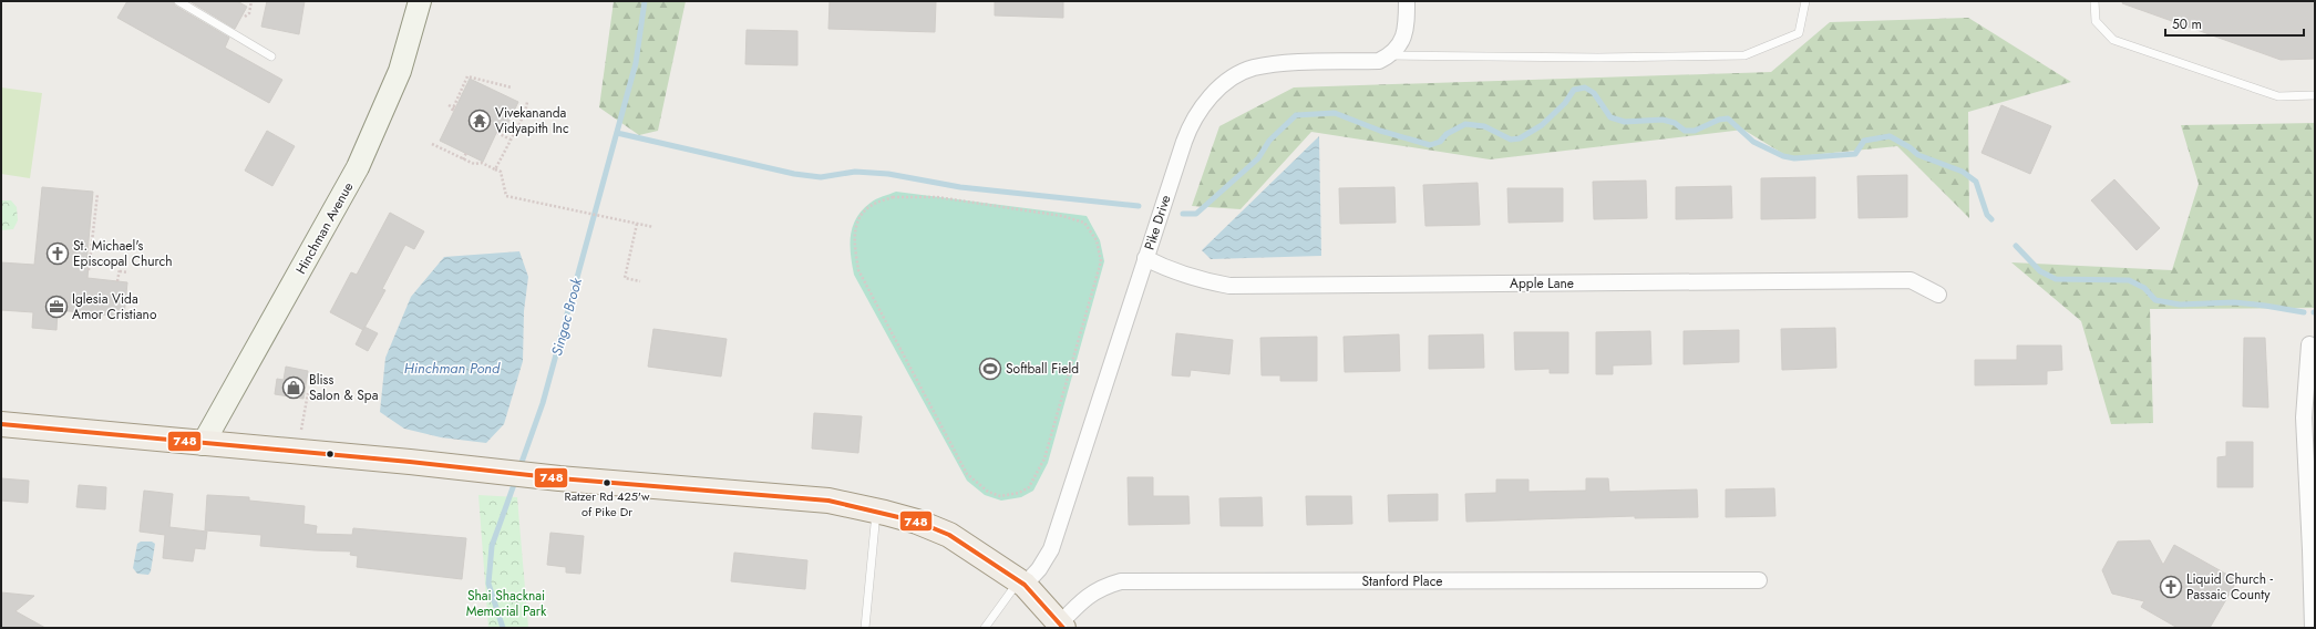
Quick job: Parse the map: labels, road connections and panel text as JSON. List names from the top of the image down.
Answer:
{
  "streets": {
    "street": [
      "Pike Drive",
      "Hinchman Avenue",
      "Apple Lane",
      "Stanford Place"
    ]
  },
  "crossings": [
    ["Pike Drive", "Apple Lane"]
  ],
  "water": ["Singac Brook", "Hinchman Pond"],
  "parks": ["Shai Shacknai Memorial Park"],
  "places": {
    "temple": ["Vivekananda Vidyapith Inc"],
    "church": ["St. Michael's Episcopal Church", "Liquid Church - Passaic County"],
    "office": ["Iglesia Vida Amor Cristiano"],
    "sports": ["Softball Field"],
    "shop": ["Bliss Salon & Spa"],
    "other": ["Ratzer Rd 425'w of Pike Dr"]
  },
  "lines": ["transit line 748"],
  "scale_bar": "50 m"
}
